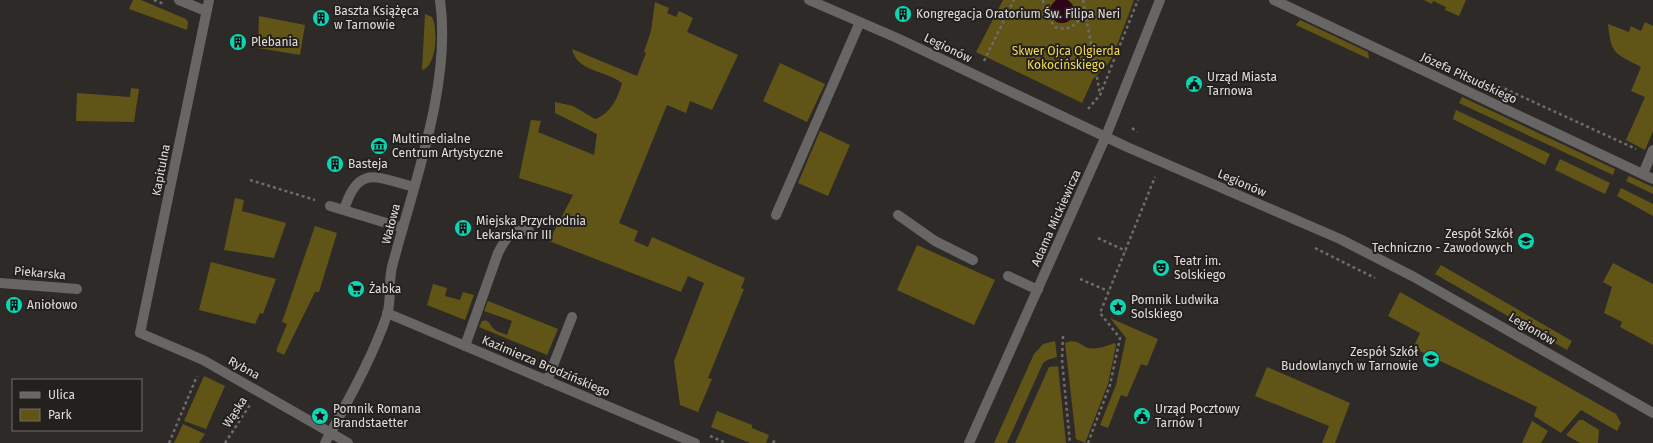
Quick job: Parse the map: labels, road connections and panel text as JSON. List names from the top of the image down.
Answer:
{
  "streets": {
    "street": [
      "Legionów",
      "Józefa Piłsudskiego",
      "Kapitulna",
      "Adama Mickiewicza",
      "Wałowa",
      "Piekarska",
      "Kazimierza Brodzińskiego",
      "Rybna"
    ],
    "path": ["Wąska"]
  },
  "crossings": [
    ["Legionów", "Adama Mickiewicza"],
    ["Kapitulna", "Rybna"],
    ["Wałowa", "Kazimierza Brodzińskiego"],
    ["Wałowa", "Rybna"],
    ["Rybna", "Wąska"]
  ],
  "parks": ["Skwer Ojca Olgierda Kokocińskiego"],
  "places": {
    "building": [
      "Kongregacja Oratorium Św. Filipa Neri",
      "Baszta Książęca w Tarnowie",
      "Plebania",
      "Basteja",
      "Miejska Przychodnia Lekarska nr III",
      "Aniołowo"
    ],
    "public building": ["Urząd Miasta Tarnowa", "Urząd Pocztowy Tarnów 1"],
    "museum": ["Multimedialne Centrum Artystyczne"],
    "school or university": ["Zespół Szkół Techniczno - Zawodowych", "Zespół Szkół Budowlanych w Tarnowie"],
    "theatre": ["Teatr im. Solskiego"],
    "supermarket": ["Żabka"],
    "place": ["Pomnik Ludwika Solskiego", "Pomnik Romana Brandstaetter"]
  },
  "legend": ["Ulica", "Park"]
}
